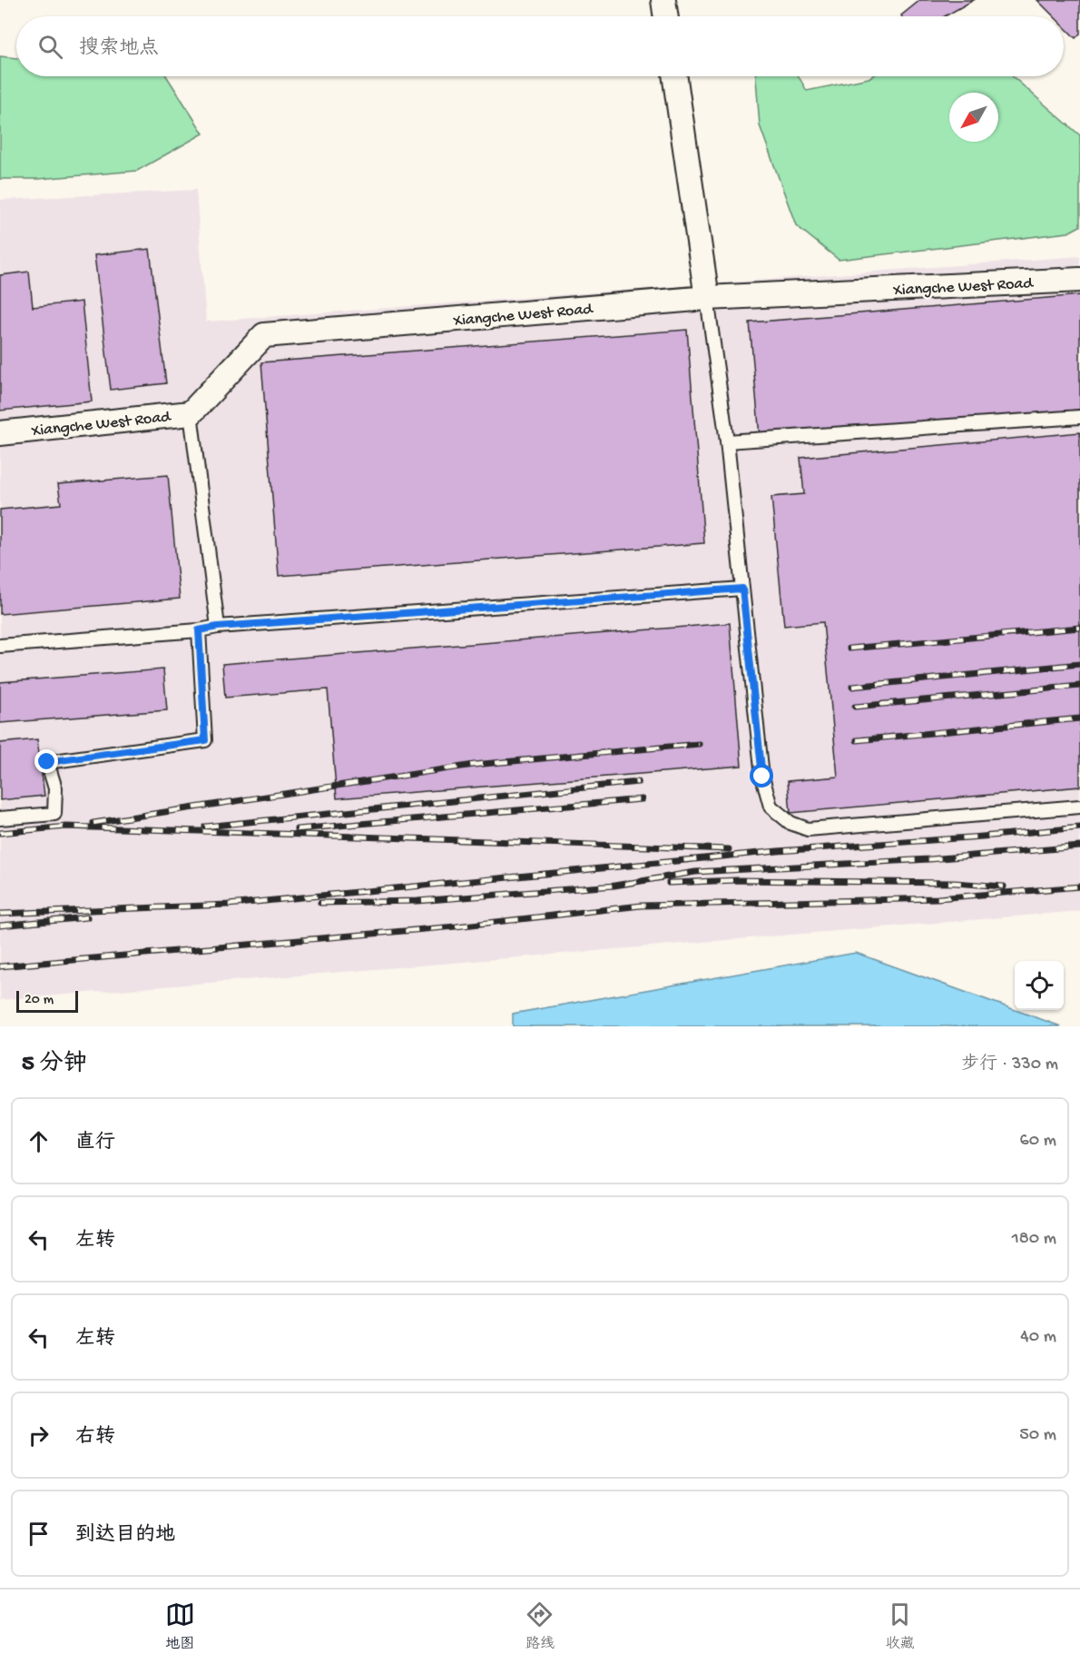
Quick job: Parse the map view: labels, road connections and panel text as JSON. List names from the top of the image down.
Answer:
{
  "streets": {
    "street": ["Xiangche West Road"]
  },
  "scale_bar": "20 m",
  "north": "bottom left",
  "page": {
    "search": "搜索地点",
    "scale": "20 m",
    "heading": ["5 分钟", "步行 · 330 m"],
    "list": [
      ["直行", "60 m"],
      ["左转", "180 m"],
      ["左转", "40 m"],
      ["右转", "50 m"],
      "到达目的地"
    ],
    "nav": ["地图", "路线", "收藏"]
  }
}
